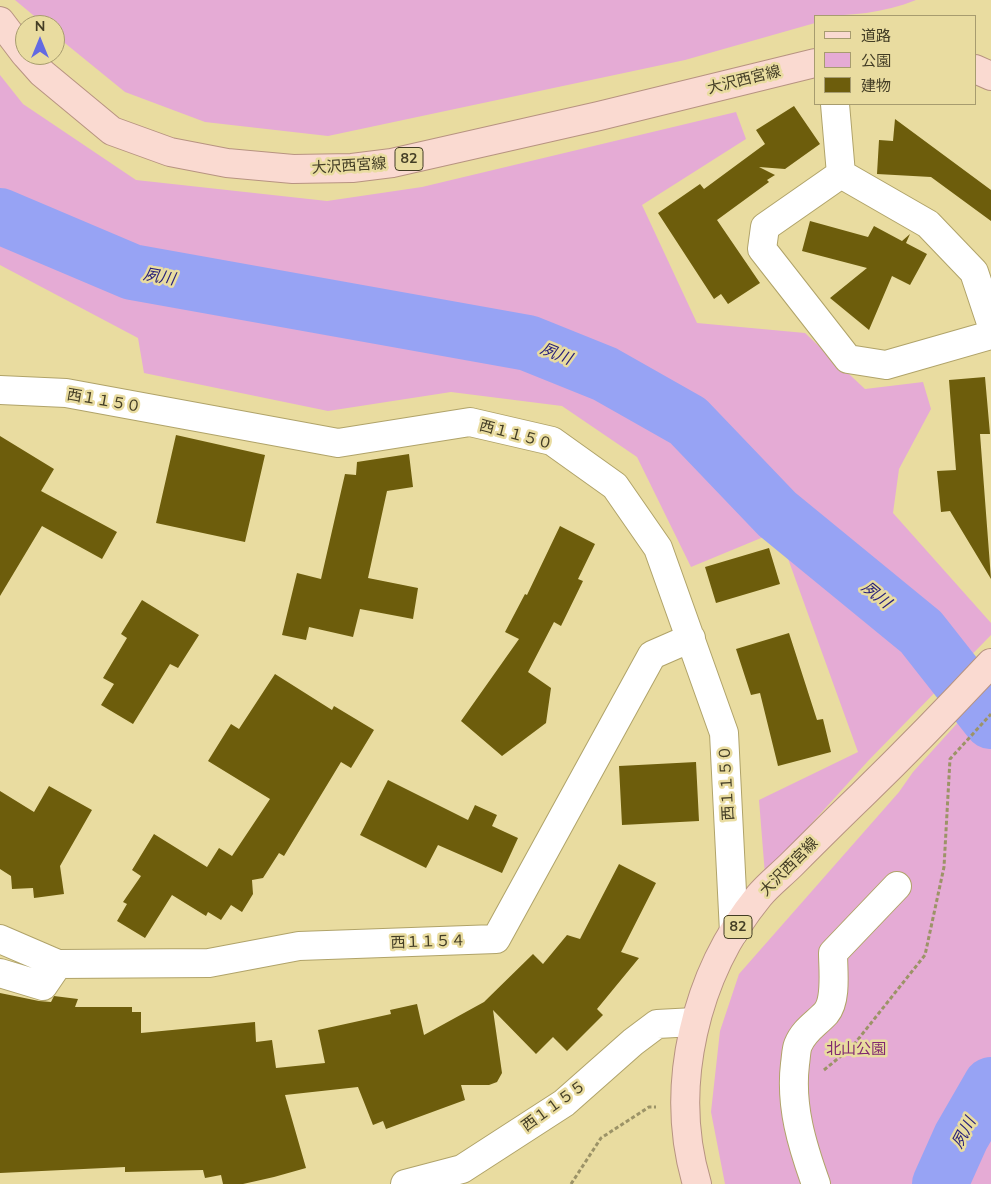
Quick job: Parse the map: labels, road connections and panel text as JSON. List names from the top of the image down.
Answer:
{
  "streets": {
    "main road": ["大沢西宮線", "82"],
    "street": ["西１１５０", "西１１５４", "西１１５５"]
  },
  "crossings": [
    ["大沢西宮線", "西１１５０"],
    ["大沢西宮線", "西１１５５"],
    ["西１１５０", "西１１５４"]
  ],
  "water": ["夙川"],
  "parks": ["北山公園"],
  "legend": ["道路", "公園", "建物"],
  "north": "top"
}
